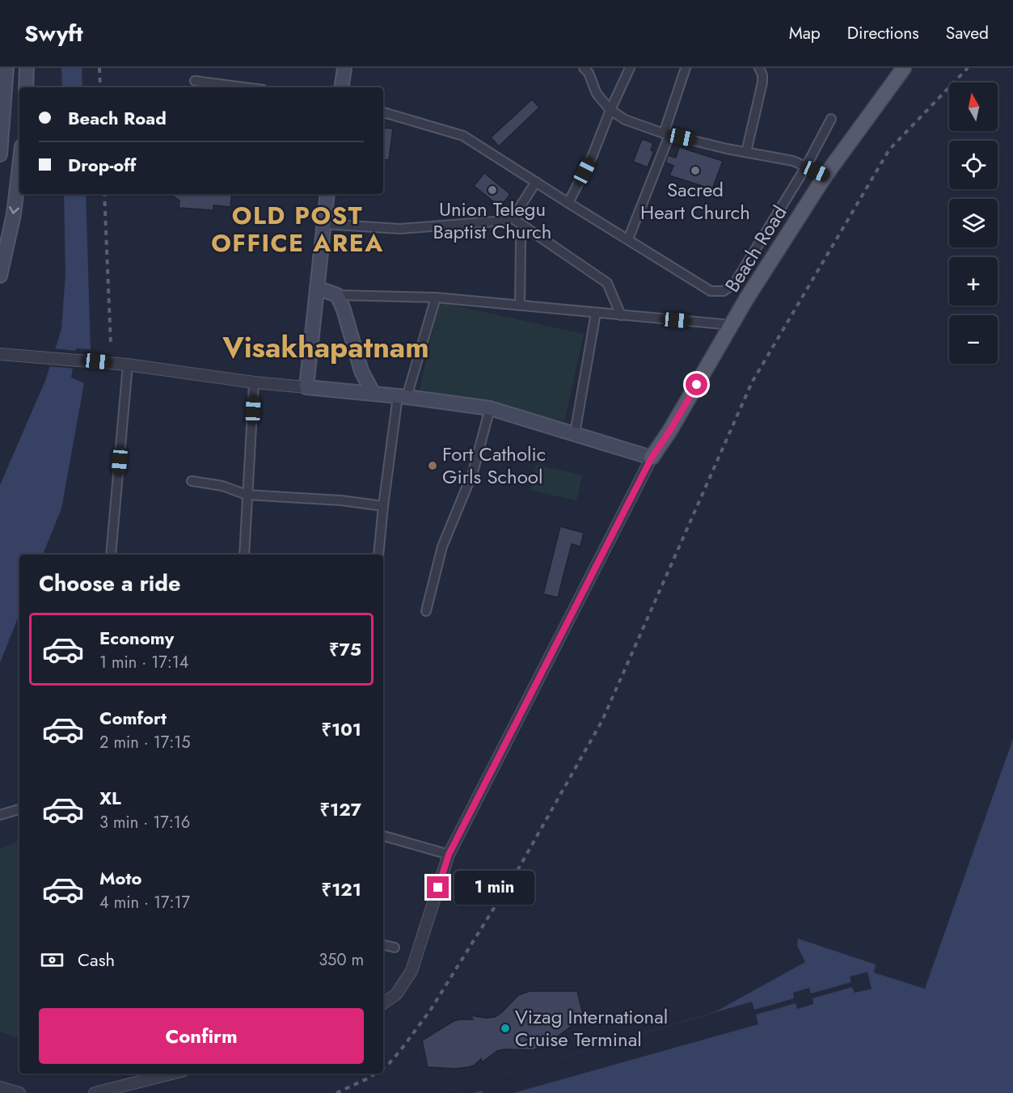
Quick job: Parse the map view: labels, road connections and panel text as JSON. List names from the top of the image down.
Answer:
{
  "streets": {
    "main road": ["Beach Road"]
  },
  "districts": ["OLD POST OFFICE AREA", "Visakhapatnam"],
  "places": [
    "Sacred Heart Church",
    "Union Telegu Baptist Church",
    "Fort Catholic Girls School",
    "Vizag International Cruise Terminal"
  ],
  "north": "top",
  "page": {
    "header": "Swyft",
    "nav": ["Map", "Directions", "Saved"],
    "map_buttons": ["+", "−"],
    "banner": ["Beach Road", "Drop-off"],
    "heading": "Choose a ride",
    "list": [
      {
        "name": "Economy",
        "note": "1 min · 17:14",
        "value": "₹75"
      },
      {
        "name": "Comfort",
        "note": "2 min · 17:15",
        "value": "₹101"
      },
      {
        "name": "XL",
        "note": "3 min · 17:16",
        "value": "₹127"
      },
      {
        "name": "Moto",
        "note": "4 min · 17:17",
        "value": "₹121"
      }
    ],
    "bubble": "1 min",
    "pay": ["Cash", "350 m"],
    "buttons": "Confirm"
  }
}
